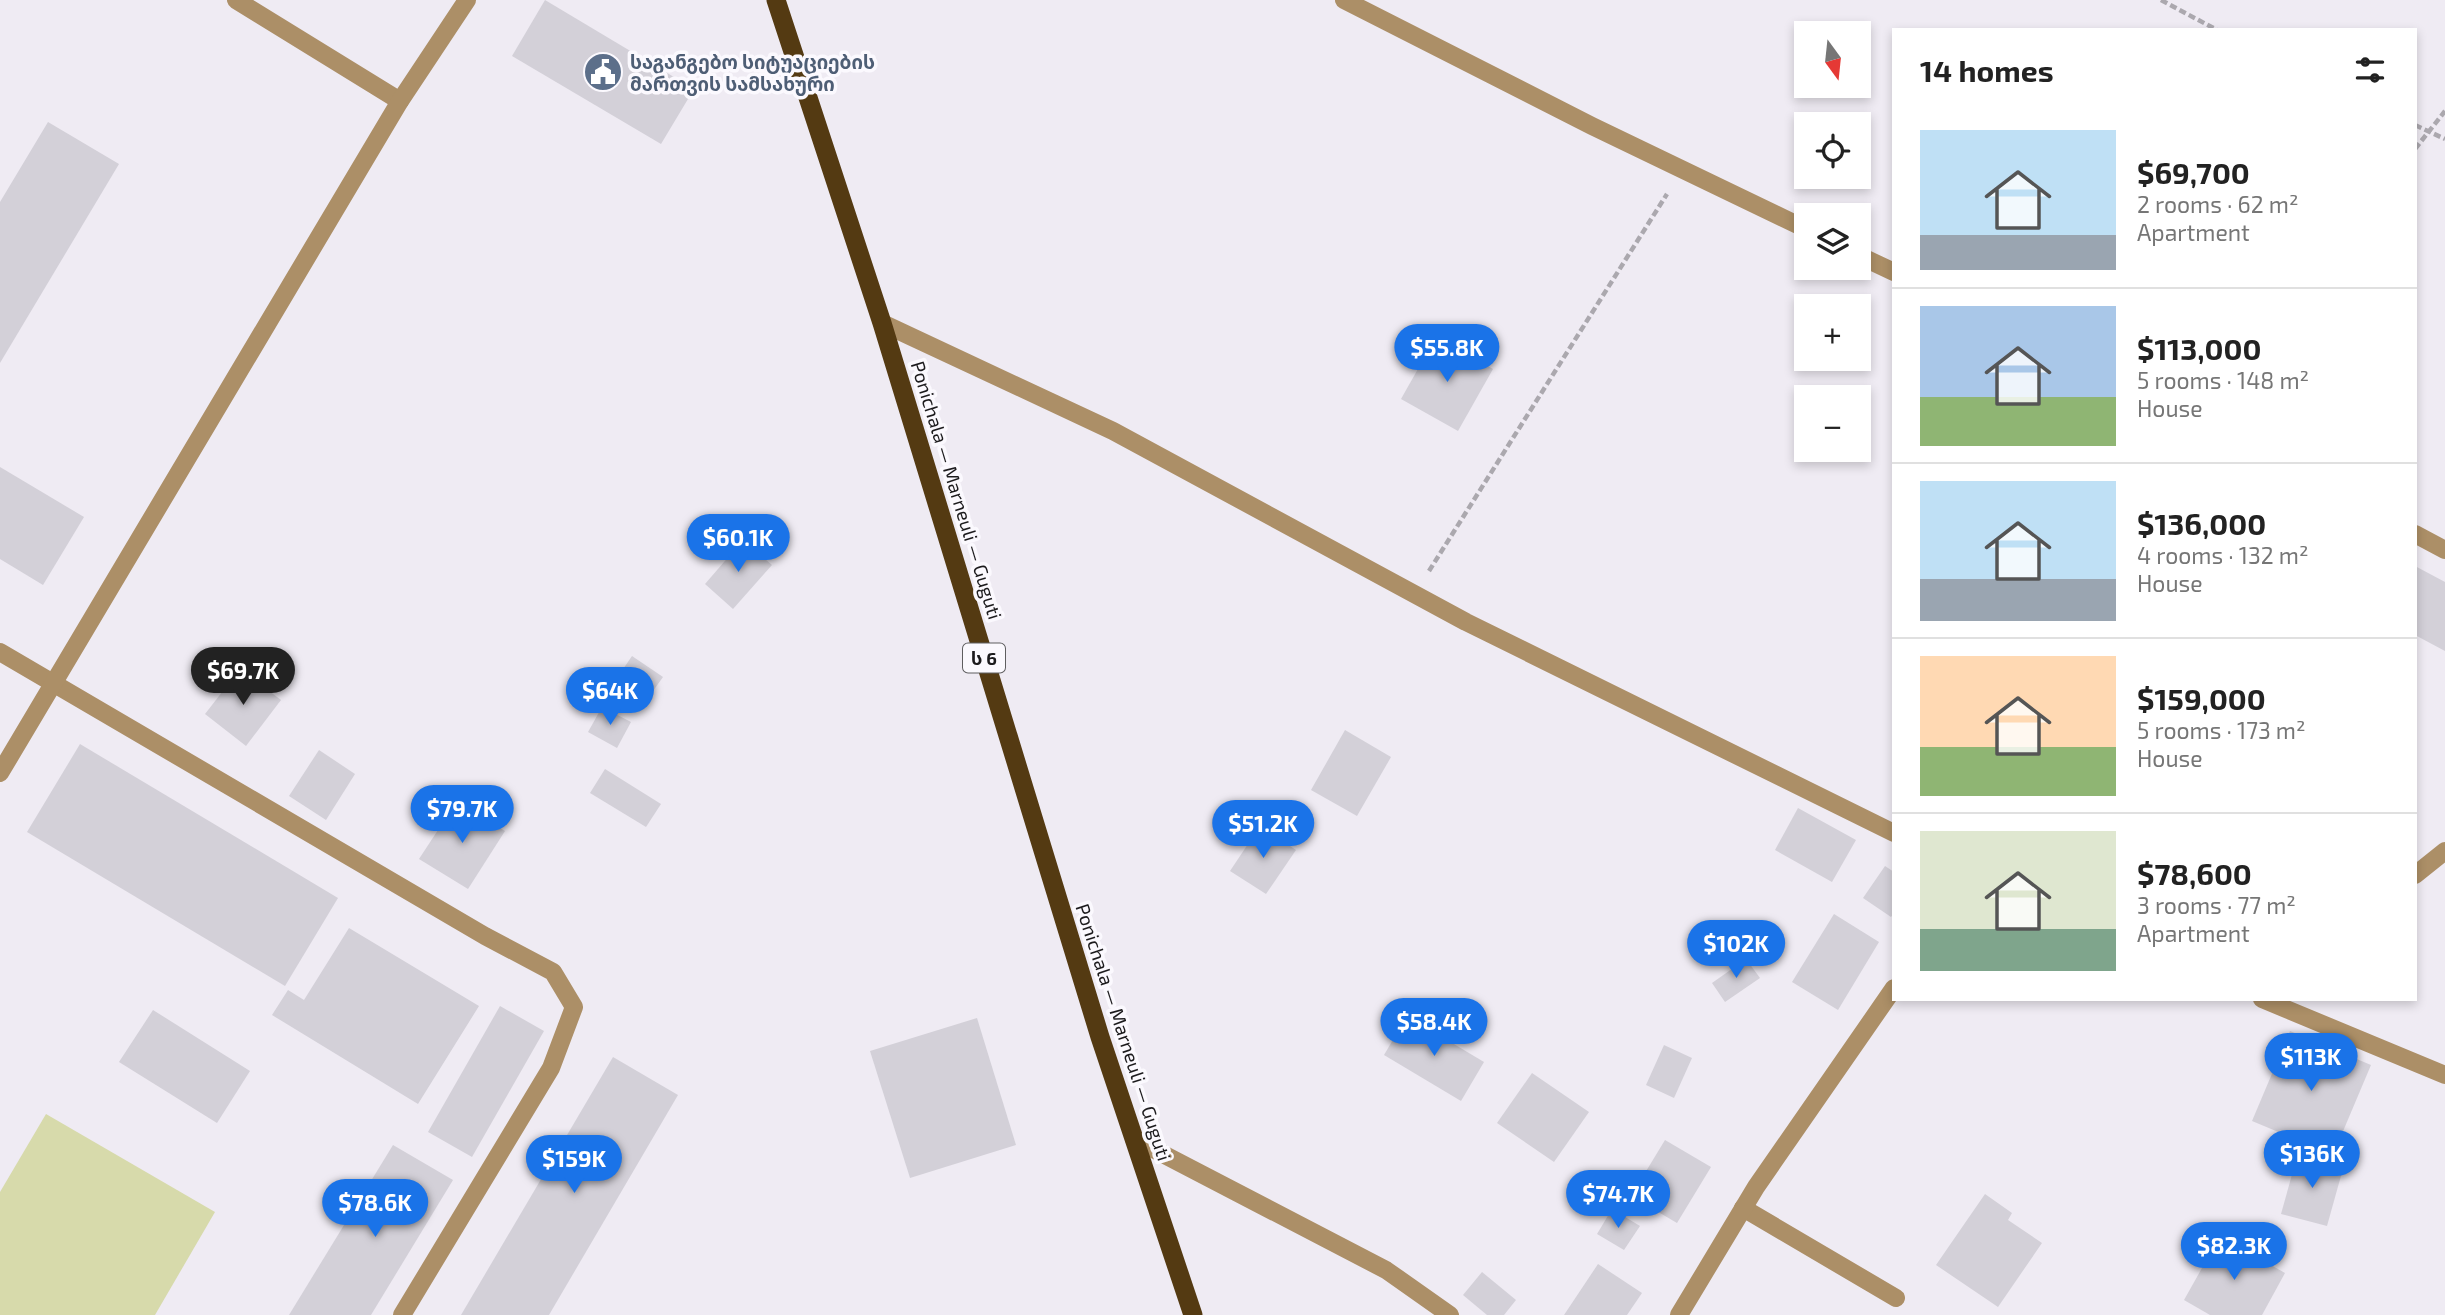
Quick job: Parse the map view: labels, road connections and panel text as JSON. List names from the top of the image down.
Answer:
{
  "streets": {
    "highway": ["Ponichala — Marneuli — Guguti", "ს 6"]
  },
  "places": {
    "public building": ["საგანგებო სიტუაციების მართვის სამსახური"]
  },
  "north": "bottom",
  "page": {
    "map_buttons": ["+", "−"],
    "heading": "14 homes",
    "list": [
      {
        "name": "$69,700",
        "note": "2 rooms · 62 m² · Apartment"
      },
      {
        "name": "$113,000",
        "note": "5 rooms · 148 m² · House"
      },
      {
        "name": "$136,000",
        "note": "4 rooms · 132 m² · House"
      },
      {
        "name": "$159,000",
        "note": "5 rooms · 173 m² · House"
      },
      {
        "name": "$78,600",
        "note": "3 rooms · 77 m² · Apartment"
      }
    ],
    "price": [
      "$55.8K",
      "$60.1K",
      "$69.7K",
      "$64K",
      "$79.7K",
      "$51.2K",
      "$102K",
      "$58.4K",
      "$113K",
      "$136K",
      "$159K",
      "$74.7K",
      "$78.6K",
      "$82.3K"
    ]
  }
}
